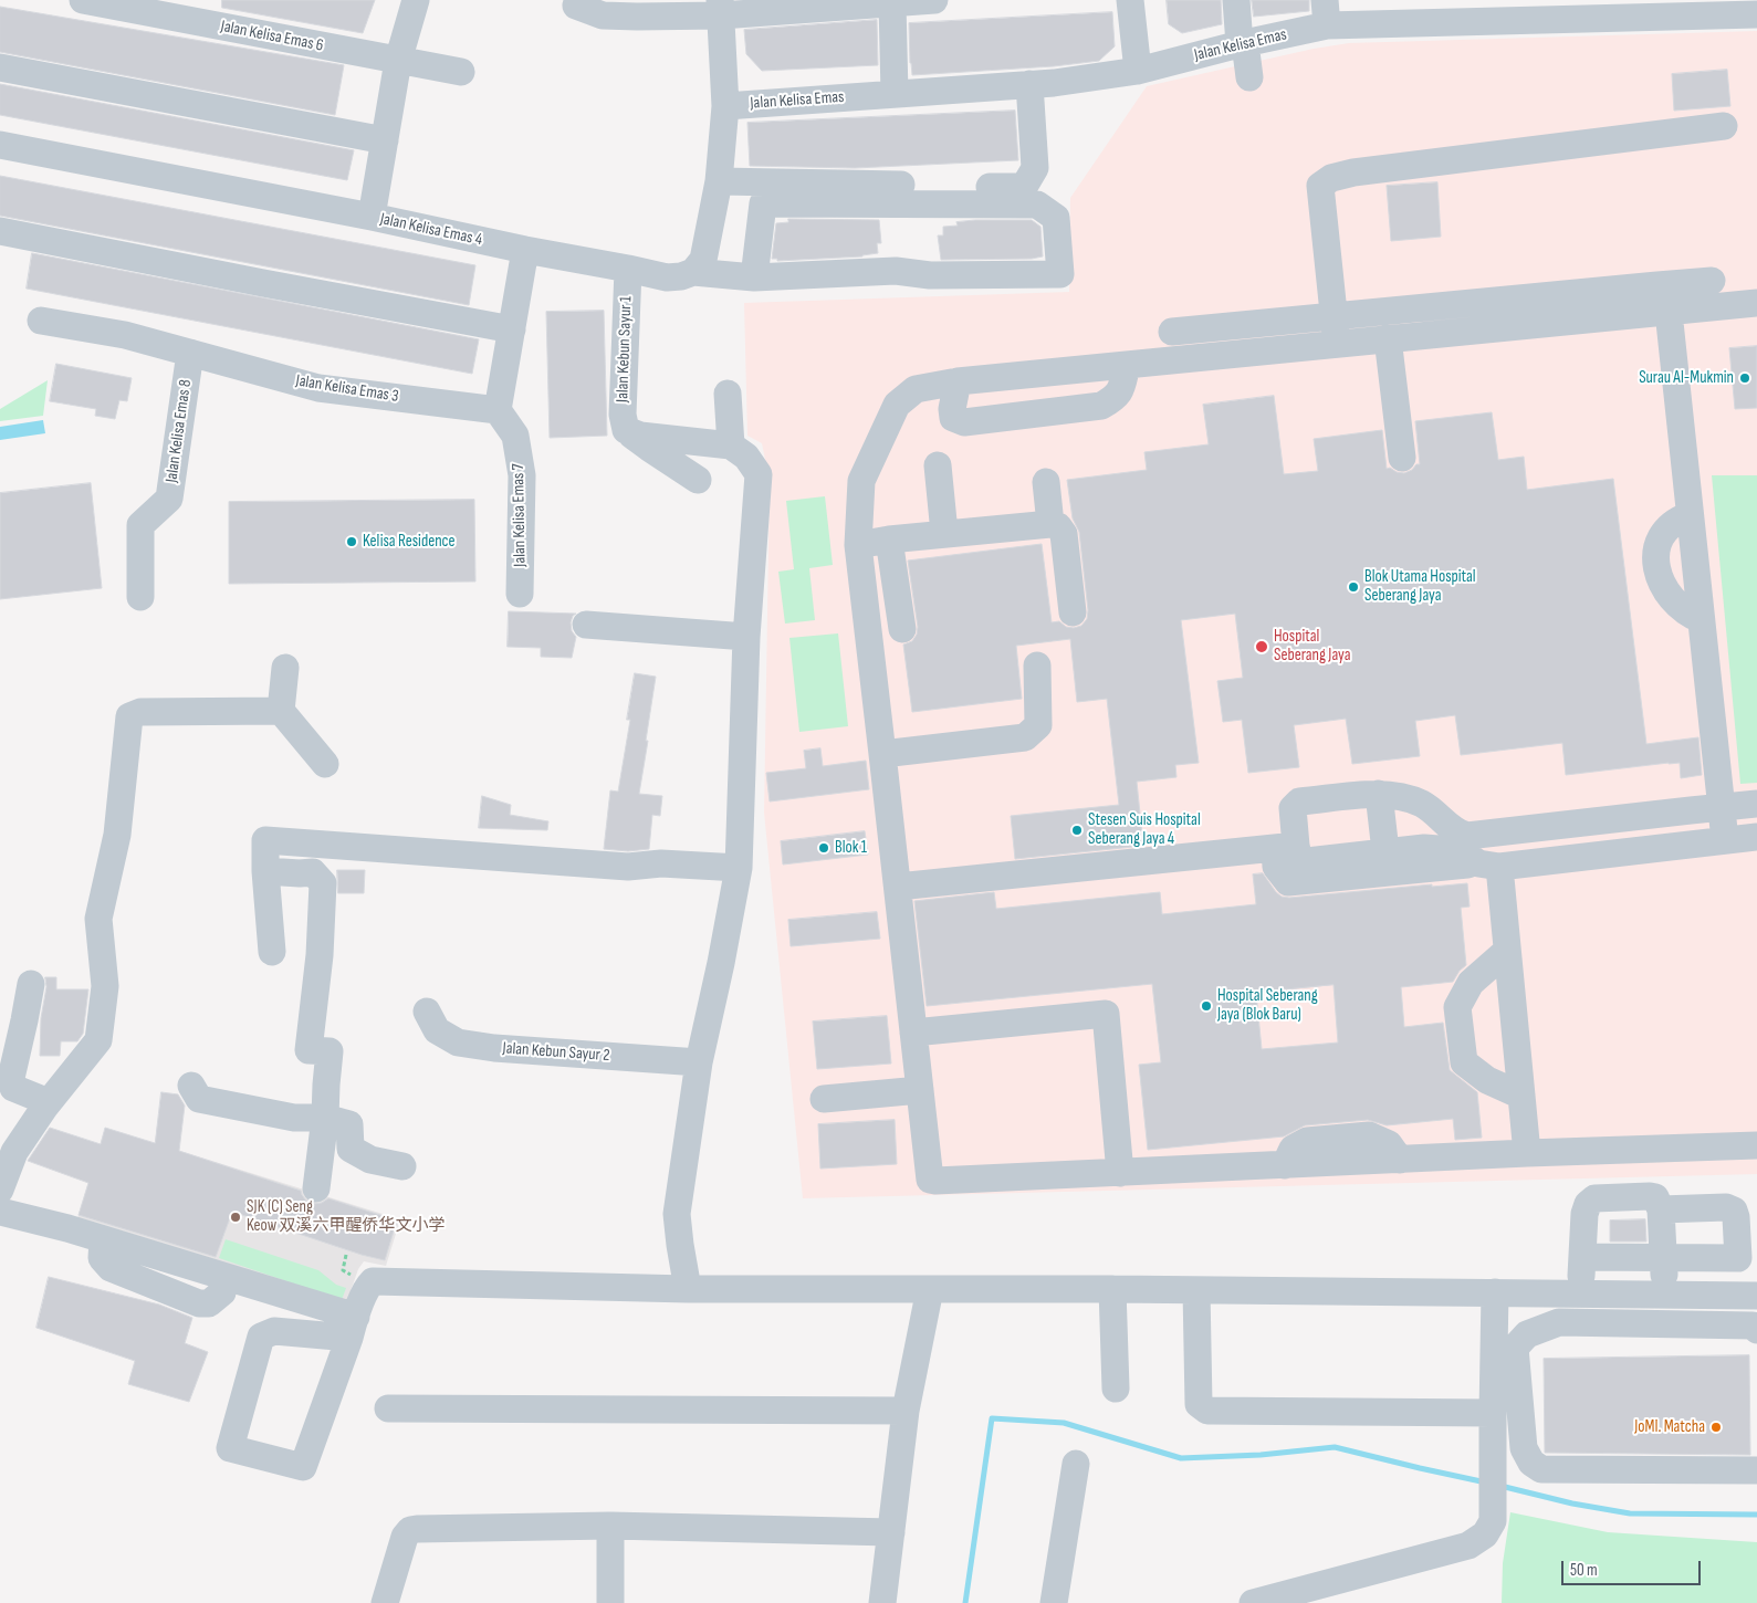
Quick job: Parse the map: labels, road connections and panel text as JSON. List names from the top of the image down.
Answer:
{
  "streets": {
    "street": [
      "Jalan Kelisa Emas 6",
      "Jalan Kelisa Emas",
      "Jalan Kelisa Emas 4",
      "Jalan Kebun Sayur 1",
      "Jalan Kelisa Emas 3",
      "Jalan Kelisa Emas 8",
      "Jalan Kelisa Emas 7",
      "Jalan Kebun Sayur 2"
    ]
  },
  "crossings": [
    ["Jalan Kelisa Emas 4", "Jalan Kebun Sayur 1"],
    ["Jalan Kelisa Emas 3", "Jalan Kelisa Emas 8"],
    ["Jalan Kelisa Emas 3", "Jalan Kelisa Emas 7"]
  ],
  "places": [
    "Surau Al-Mukmin",
    "Kelisa Residence",
    "Blok Utama Hospital Seberang Jaya",
    "Hospital Seberang Jaya",
    "Stesen Suis Hospital Seberang Jaya 4",
    "Blok 1",
    "Hospital Seberang Jaya (Blok Baru)",
    "SJK (C) Seng Keow 双溪六甲醒侨华文小学",
    "JoMI. Matcha"
  ],
  "scale_bar": "50 m"
}
